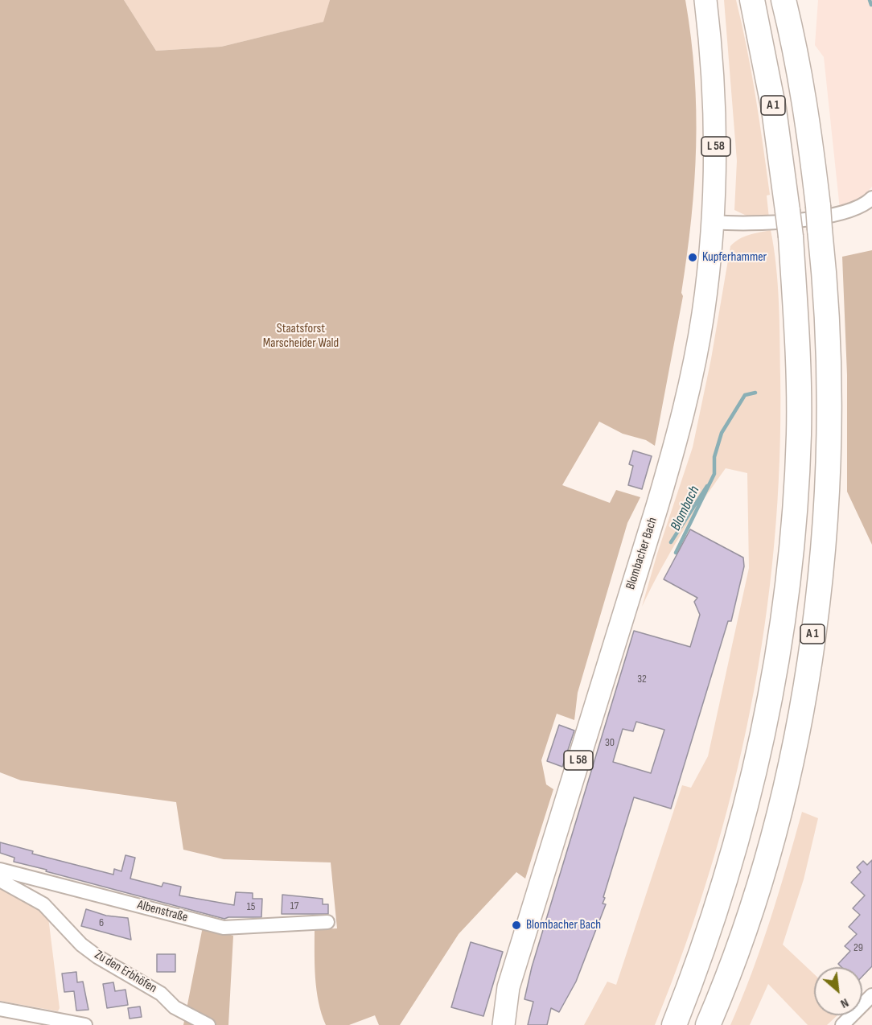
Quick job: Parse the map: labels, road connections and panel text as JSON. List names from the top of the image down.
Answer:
{
  "streets": {
    "highway": ["A 1"],
    "main road": ["L 58", "Blombacher Bach"],
    "street": ["Albenstraße", "Zu den Erbhöfen"]
  },
  "water": ["Blombach"],
  "parks": ["Staatsforst Marscheider Wald"],
  "places": ["Kupferhammer", "Blombacher Bach"],
  "house_numbers": [
    "32",
    "30",
    "17",
    "15",
    "6",
    "29"
  ],
  "north": "bottom right"
}
